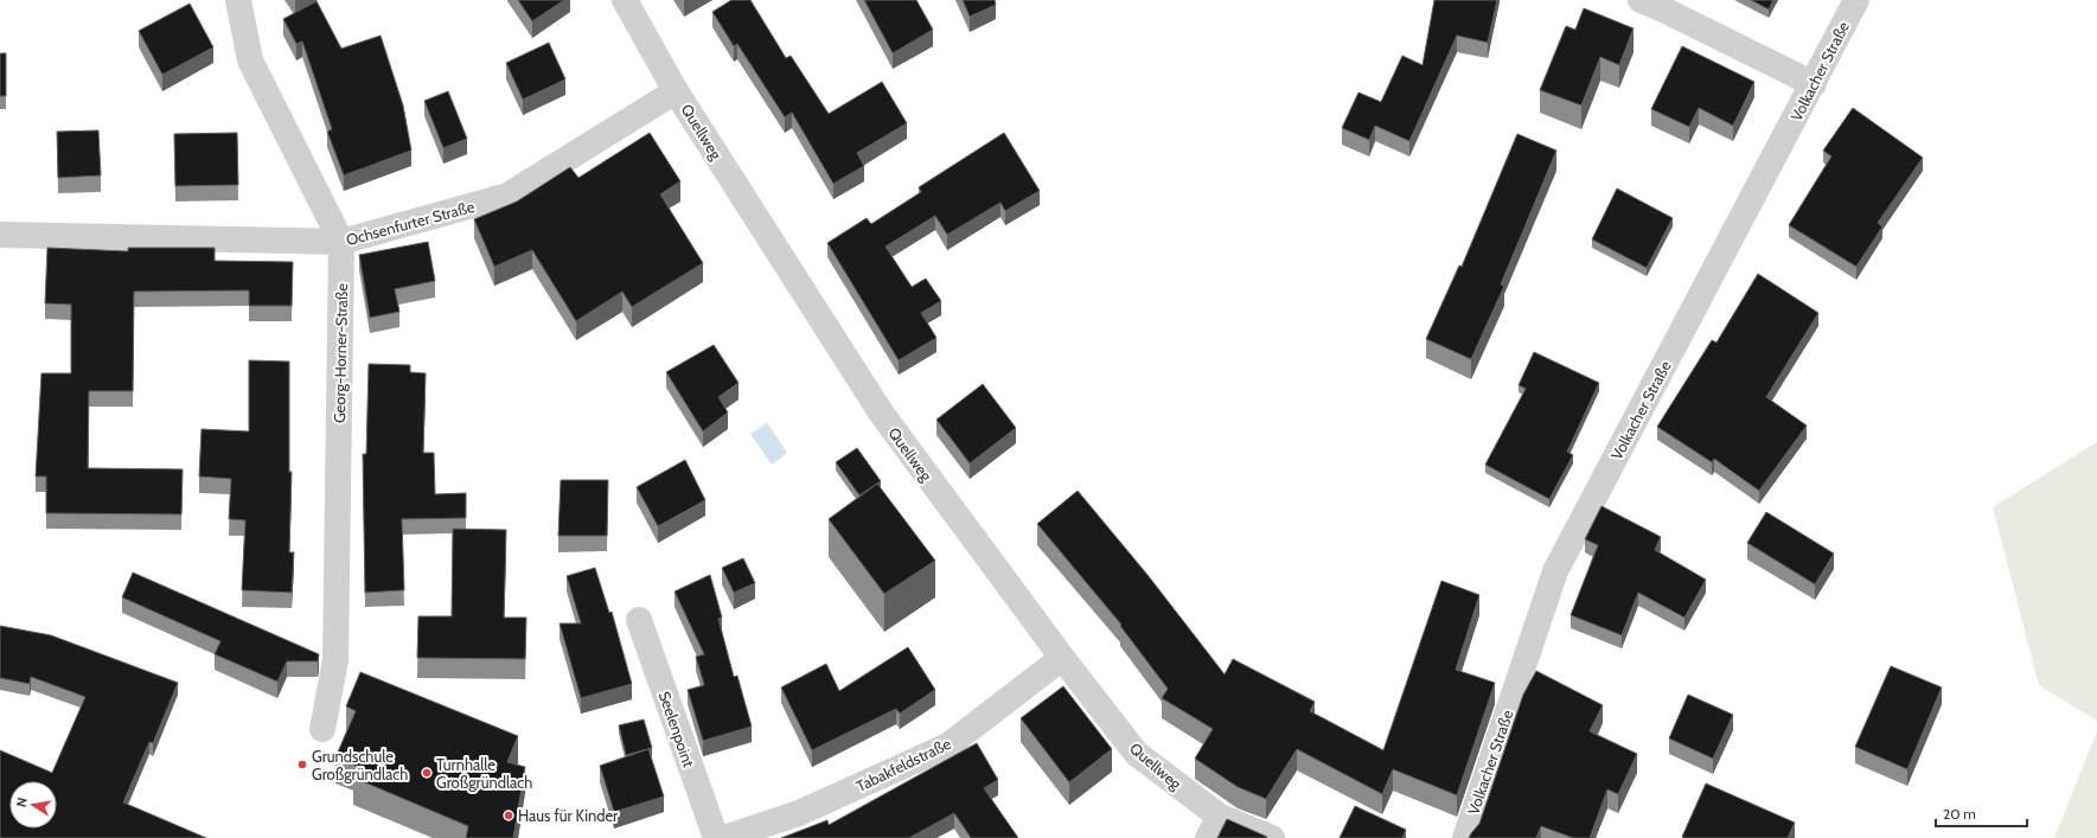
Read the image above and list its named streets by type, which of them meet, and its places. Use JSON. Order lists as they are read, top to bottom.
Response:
{
  "streets": {
    "street": [
      "Volkacher Straße",
      "Quellweg",
      "Ochsenfurter Straße",
      "Georg-Horner-Straße",
      "Seelenpoint",
      "Tabakfeldstraße"
    ]
  },
  "crossings": [
    ["Quellweg", "Ochsenfurter Straße"],
    ["Quellweg", "Tabakfeldstraße"],
    ["Ochsenfurter Straße", "Georg-Horner-Straße"]
  ],
  "places": ["Grundschule Großgründlach", "Turnhalle Großgründlach", "Haus für Kinder"],
  "scale_bar": "20 m",
  "north": "left"
}
